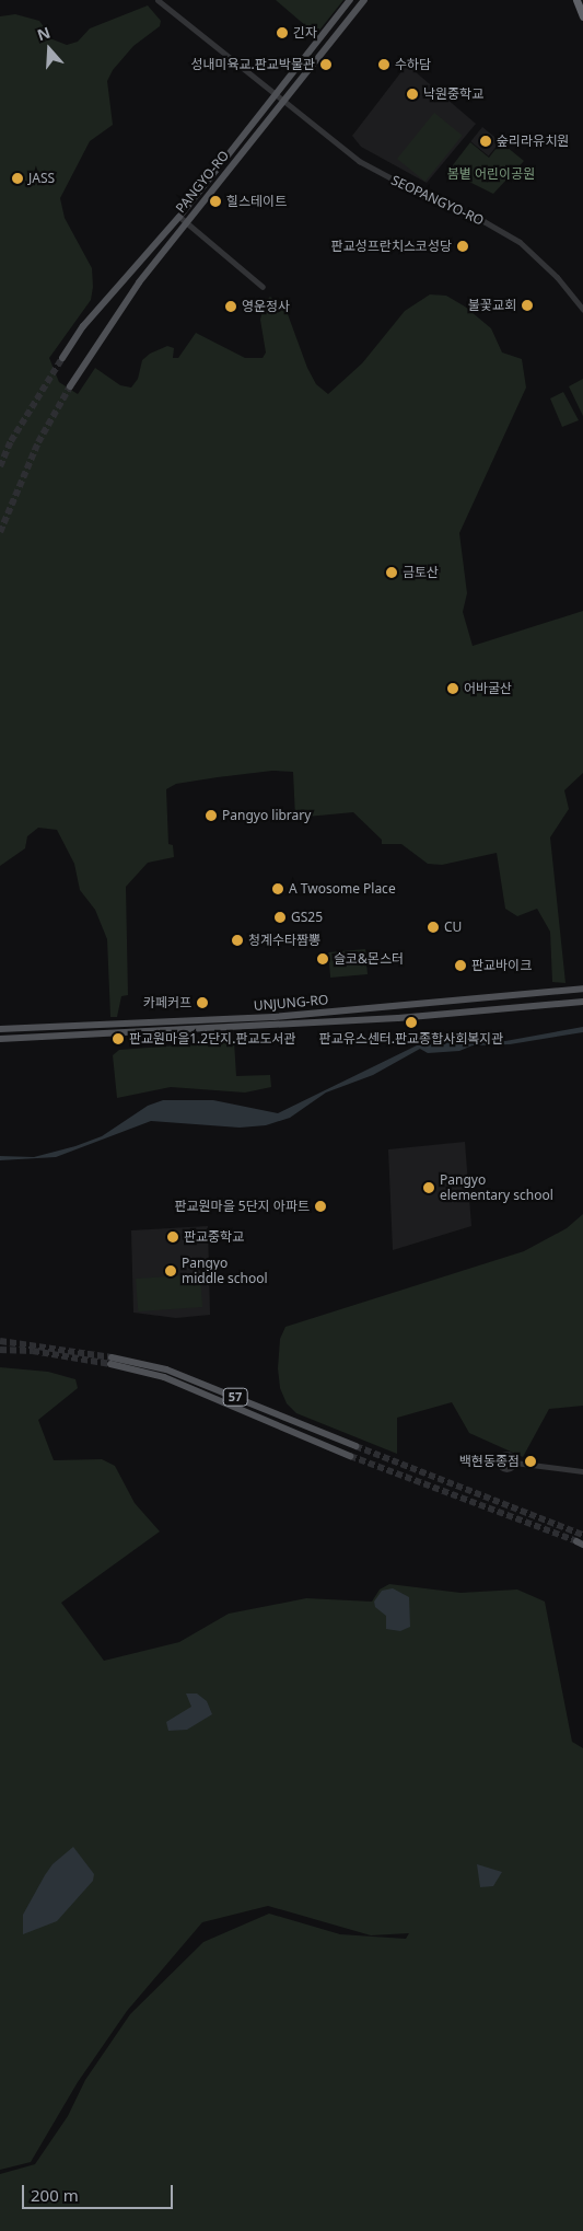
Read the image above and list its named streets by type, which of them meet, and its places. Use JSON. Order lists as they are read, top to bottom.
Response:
{
  "streets": {
    "main road": ["PANGYO-RO", "UNJUNG-RO", "57"],
    "street": ["SEOPANGYO-RO"]
  },
  "crossings": [
    ["PANGYO-RO", "SEOPANGYO-RO"]
  ],
  "parks": ["봄볕 어린이공원"],
  "places": [
    "긴자",
    "성내미육교.판교박물관",
    "수하담",
    "낙원중학교",
    "숲리라유치원",
    "JASS",
    "힐스테이트",
    "판교성프란치스코성당",
    "불꽃교회",
    "영운정사",
    "금토산",
    "어바굴산",
    "Pangyo library",
    "A Twosome Place",
    "GS25",
    "CU",
    "청계수타짬뽕",
    "슬코&몬스터",
    "판교바이크",
    "카페커프",
    "판교유스센터.판교종합사회복지관",
    "판교원마을1.2단지.판교도서관",
    "Pangyo elementary school",
    "판교원마을 5단지 아파트",
    "판교중학교",
    "Pangyo middle school",
    "백현동종점"
  ],
  "scale_bar": "200 m",
  "north": "top"
}
